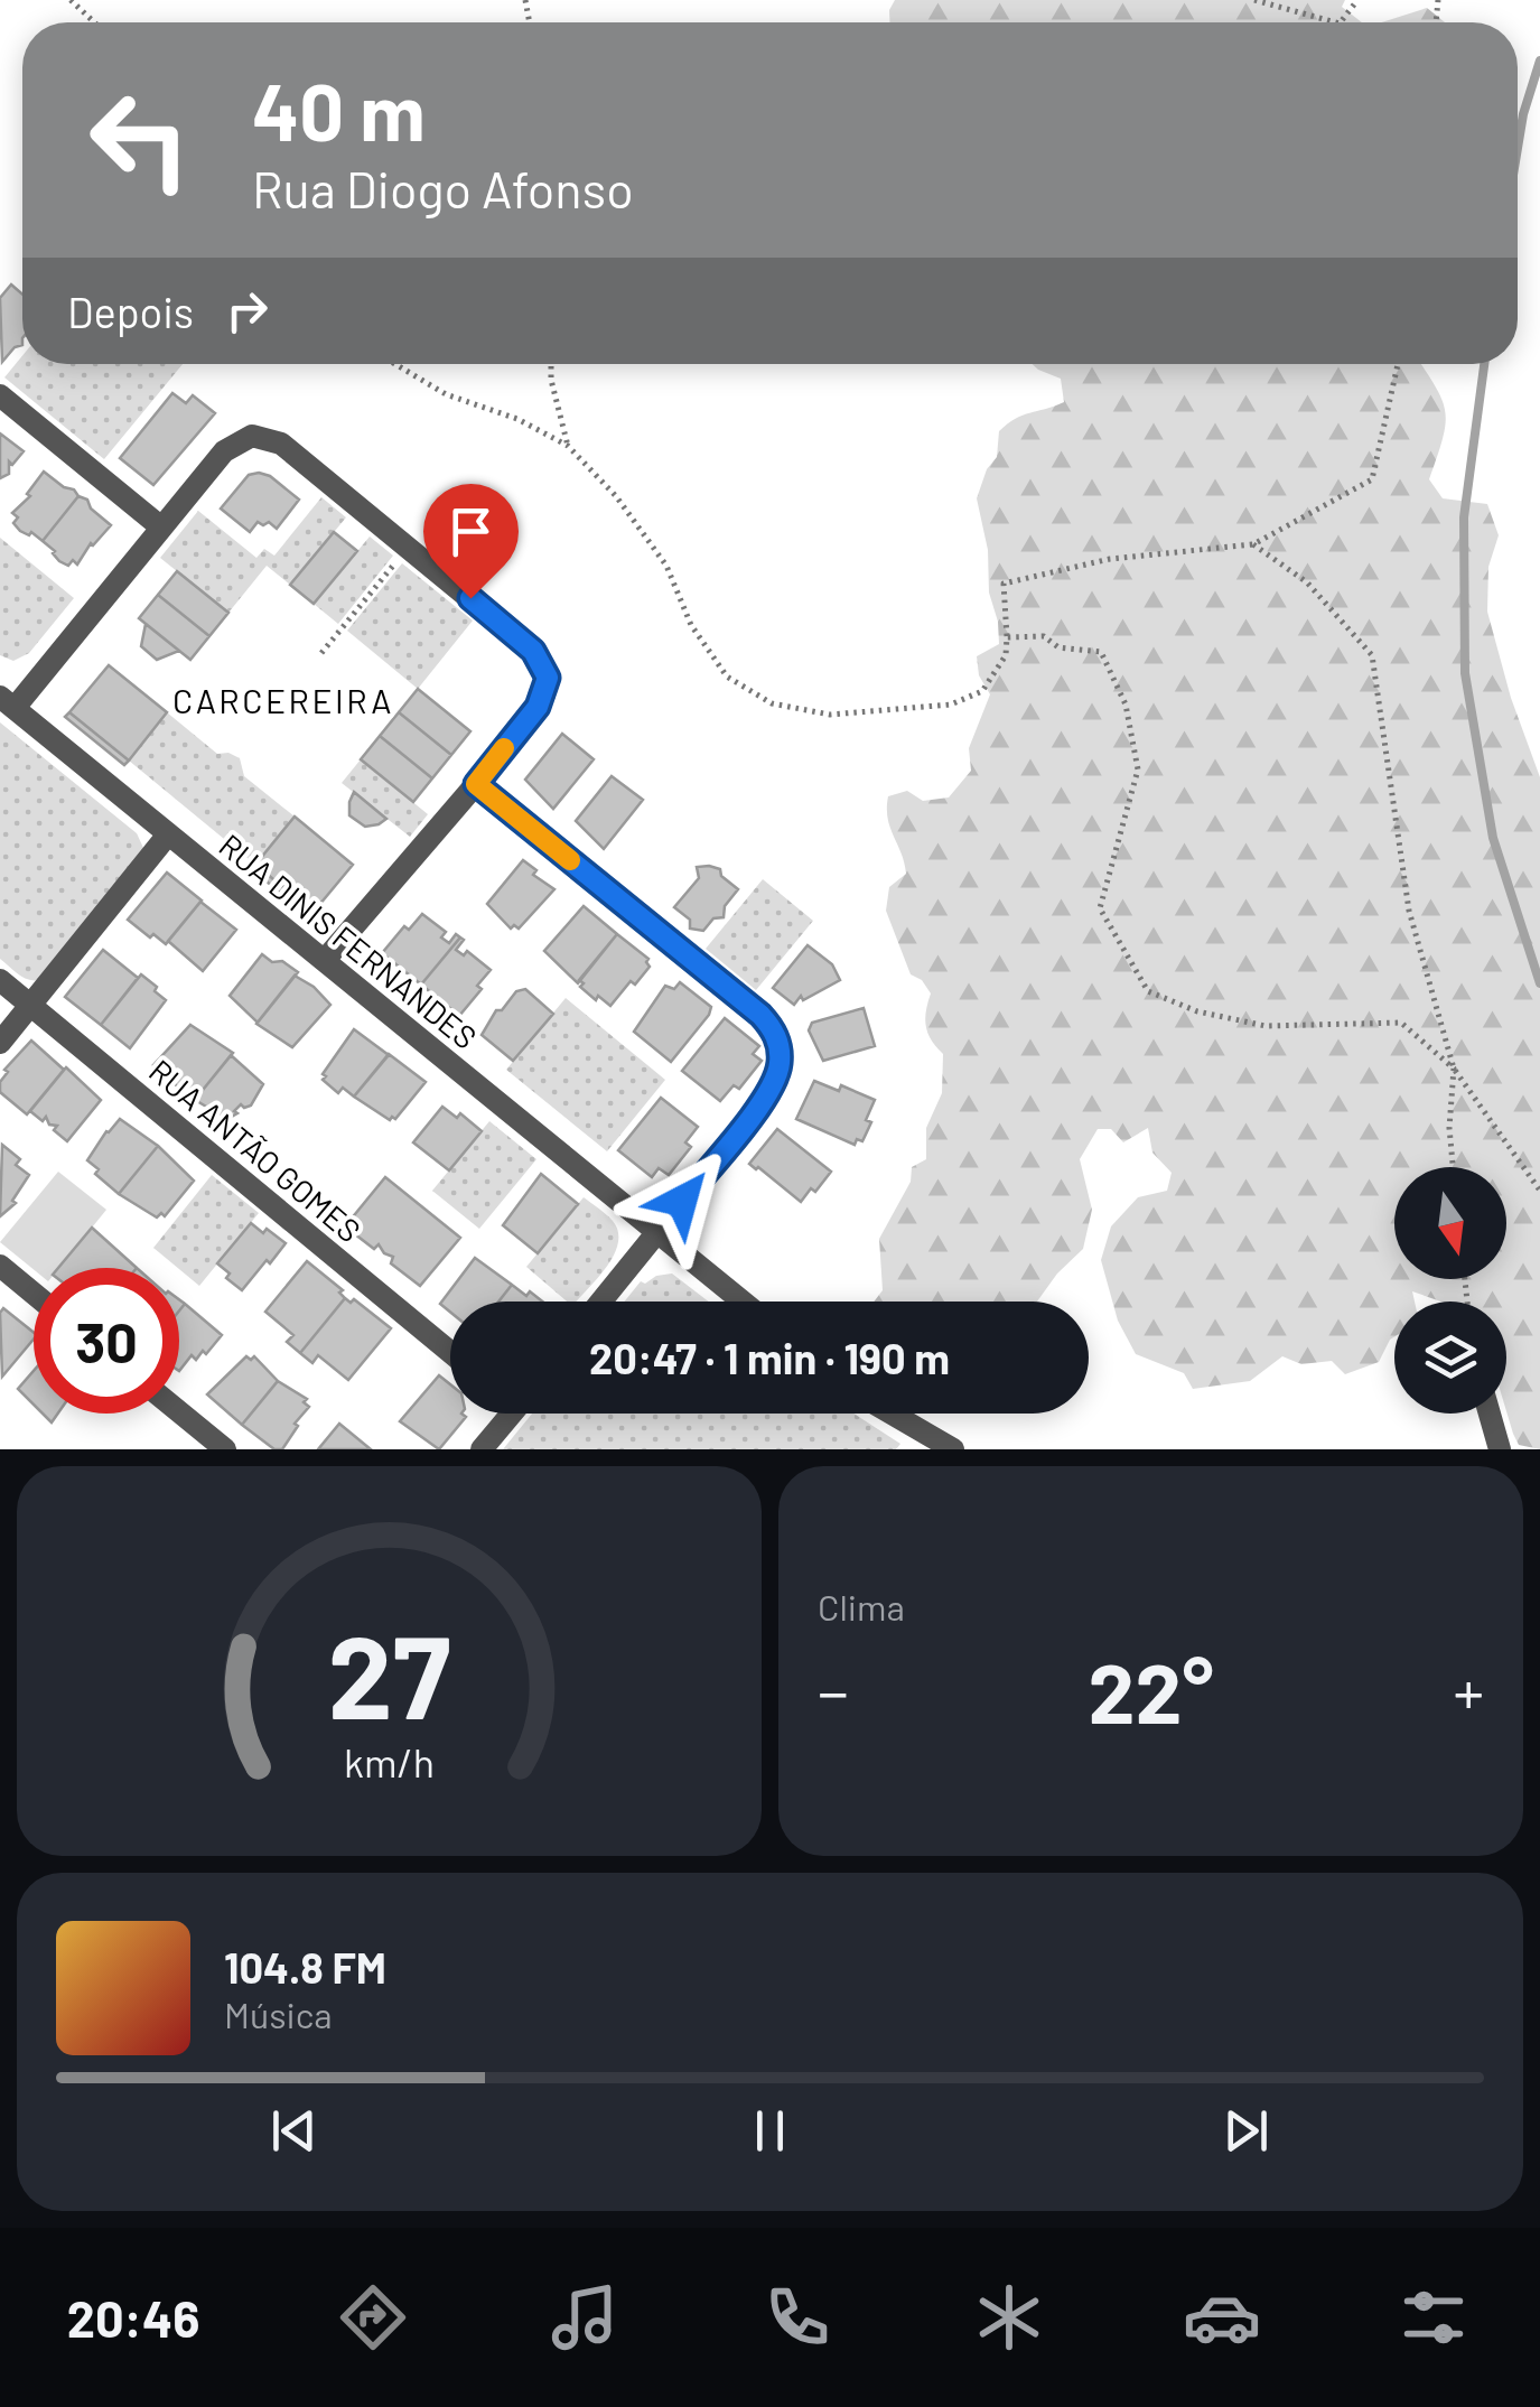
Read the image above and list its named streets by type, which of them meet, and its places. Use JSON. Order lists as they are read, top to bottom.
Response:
{
  "streets": {
    "street": ["RUA DINIS FERNANDES", "RUA ANTÃO GOMES"]
  },
  "districts": ["CARCEREIRA"],
  "north": "bottom",
  "page": {
    "turn": ["40 m", "Rua Diogo Afonso"],
    "then": "Depois",
    "limit": "30",
    "trip": "20:47 · 1 min · 190 m",
    "tile": "Clima",
    "heat": ["−", "22°", "+"],
    "song": ["104.8 FM", "Música"],
    "tabs": "20:46",
    "gauge": ["27", "km/h"]
  }
}
